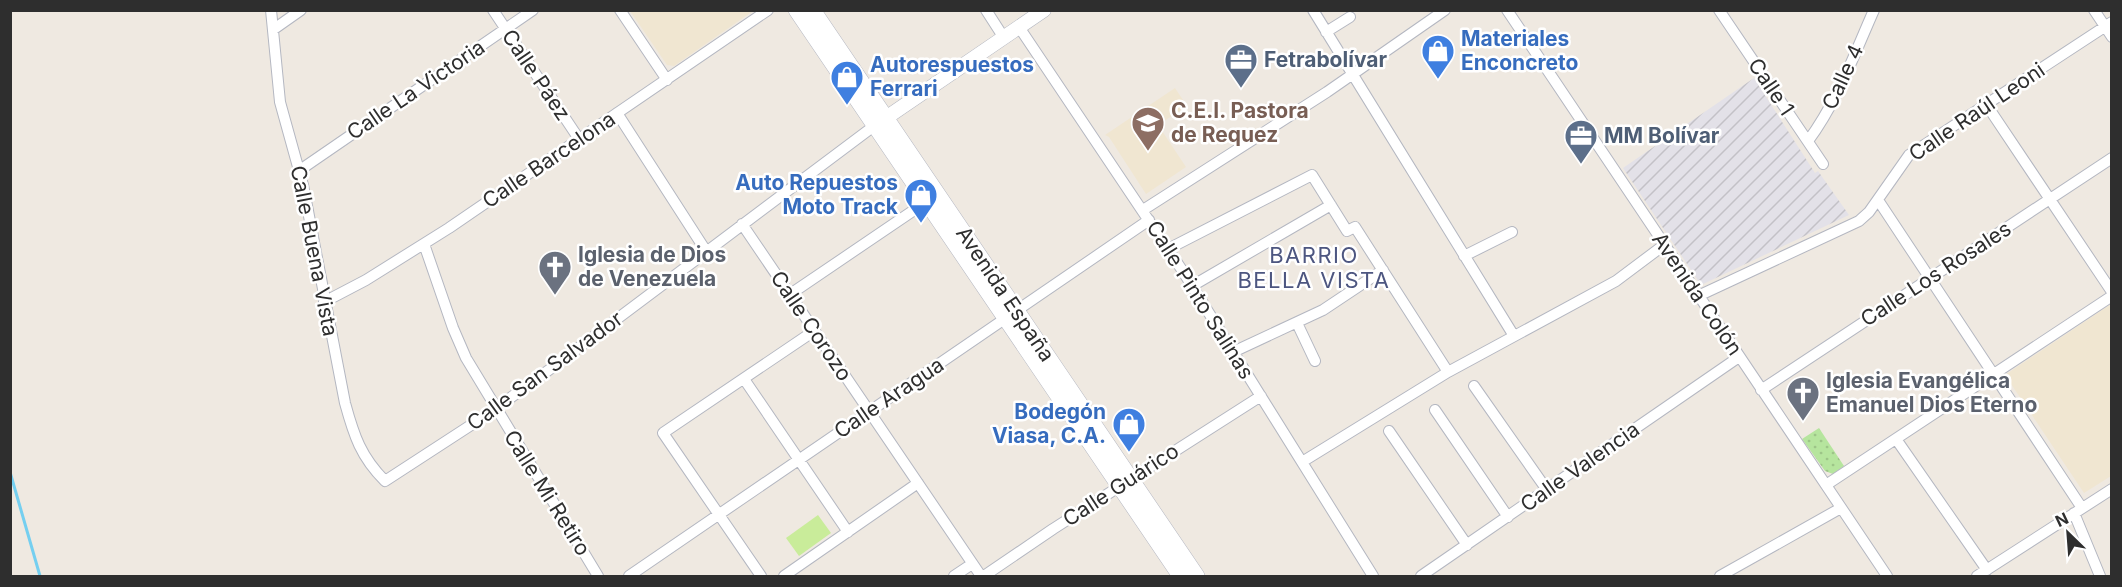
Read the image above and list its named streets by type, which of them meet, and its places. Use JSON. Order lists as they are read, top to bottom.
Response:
{
  "streets": {
    "main road": ["Avenida España"],
    "street": [
      "Calle Páez",
      "Calle 4",
      "Calle 1",
      "Calle La Victoria",
      "Calle Raúl Leoni",
      "Calle Barcelona",
      "Calle Buena Vista",
      "Calle Los Rosales",
      "Avenida Colón",
      "Calle Pinto Salinas",
      "Calle Corozo",
      "Calle San Salvador",
      "Calle Aragua",
      "Calle Valencia",
      "Calle Guárico",
      "Calle Mi Retiro"
    ]
  },
  "crossings": [
    ["Calle Páez", "Calle La Victoria"],
    ["Calle Páez", "Calle Barcelona"],
    ["Calle 4", "Calle 1"],
    ["Calle La Victoria", "Calle Buena Vista"],
    ["Calle Raúl Leoni", "Avenida Colón"],
    ["Calle Barcelona", "Calle Buena Vista"],
    ["Calle Barcelona", "Calle Mi Retiro"],
    ["Calle Buena Vista", "Calle San Salvador"],
    ["Calle Los Rosales", "Avenida Colón"],
    ["Avenida España", "Calle San Salvador"],
    ["Avenida España", "Calle Aragua"],
    ["Avenida España", "Calle Guárico"],
    ["Avenida Colón", "Calle Valencia"],
    ["Calle Pinto Salinas", "Calle Aragua"],
    ["Calle Pinto Salinas", "Calle Guárico"],
    ["Calle Corozo", "Calle San Salvador"],
    ["Calle Corozo", "Calle Aragua"],
    ["Calle Corozo", "Calle Guárico"],
    ["Calle San Salvador", "Calle Mi Retiro"]
  ],
  "districts": ["BARRIO BELLA VISTA"],
  "places": {
    "shop": [
      "Materiales Enconcreto",
      "Autorespuestos Ferrari",
      "Auto Repuestos Moto Track",
      "Bodegón Viasa, C.A."
    ],
    "office": ["Fetrabolívar", "MM Bolívar"],
    "school or university": ["C.E.I. Pastora de Requez"],
    "church": ["Iglesia de Dios de Venezuela", "Iglesia Evangélica Emanuel Dios Eterno"]
  },
  "north": "top left"
}
